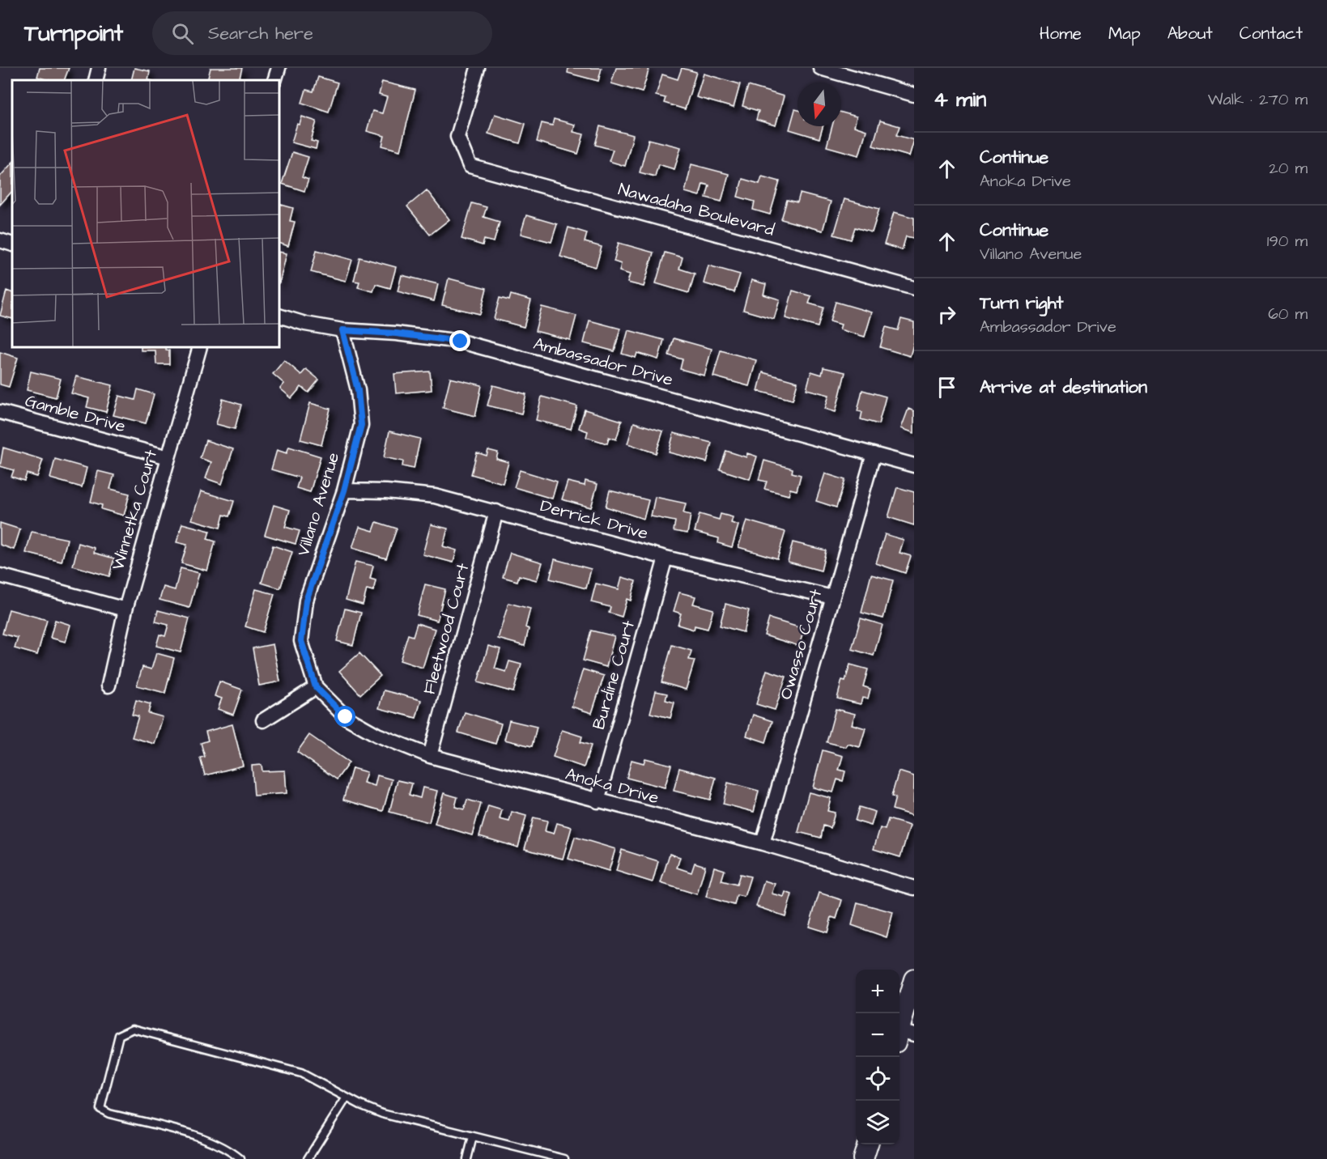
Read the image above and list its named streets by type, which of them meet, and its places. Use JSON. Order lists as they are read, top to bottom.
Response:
{
  "streets": {
    "street": [
      "Nawadaha Boulevard",
      "Ambassador Drive",
      "Gamble Drive",
      "Villano Avenue",
      "Winnetka Court",
      "Derrick Drive",
      "Fleetwood Court",
      "Owasso Court",
      "Burdine Court",
      "Anoka Drive"
    ]
  },
  "crossings": [
    ["Ambassador Drive", "Villano Avenue"],
    ["Ambassador Drive", "Owasso Court"],
    ["Gamble Drive", "Winnetka Court"],
    ["Villano Avenue", "Derrick Drive"],
    ["Villano Avenue", "Anoka Drive"],
    ["Derrick Drive", "Fleetwood Court"],
    ["Derrick Drive", "Owasso Court"],
    ["Derrick Drive", "Burdine Court"],
    ["Fleetwood Court", "Anoka Drive"],
    ["Owasso Court", "Anoka Drive"],
    ["Burdine Court", "Anoka Drive"]
  ],
  "north": "bottom",
  "page": {
    "header": "Turnpoint",
    "search": "Search here",
    "nav": [
      "Home",
      "Map",
      "About",
      "Contact"
    ],
    "heading": ["4 min", "Walk · 270 m"],
    "list": [
      ["Continue", "Anoka Drive", "20 m"],
      ["Continue", "Villano Avenue", "190 m"],
      ["Turn right", "Ambassador Drive", "60 m"],
      "Arrive at destination"
    ],
    "map_buttons": ["+", "−"]
  }
}
